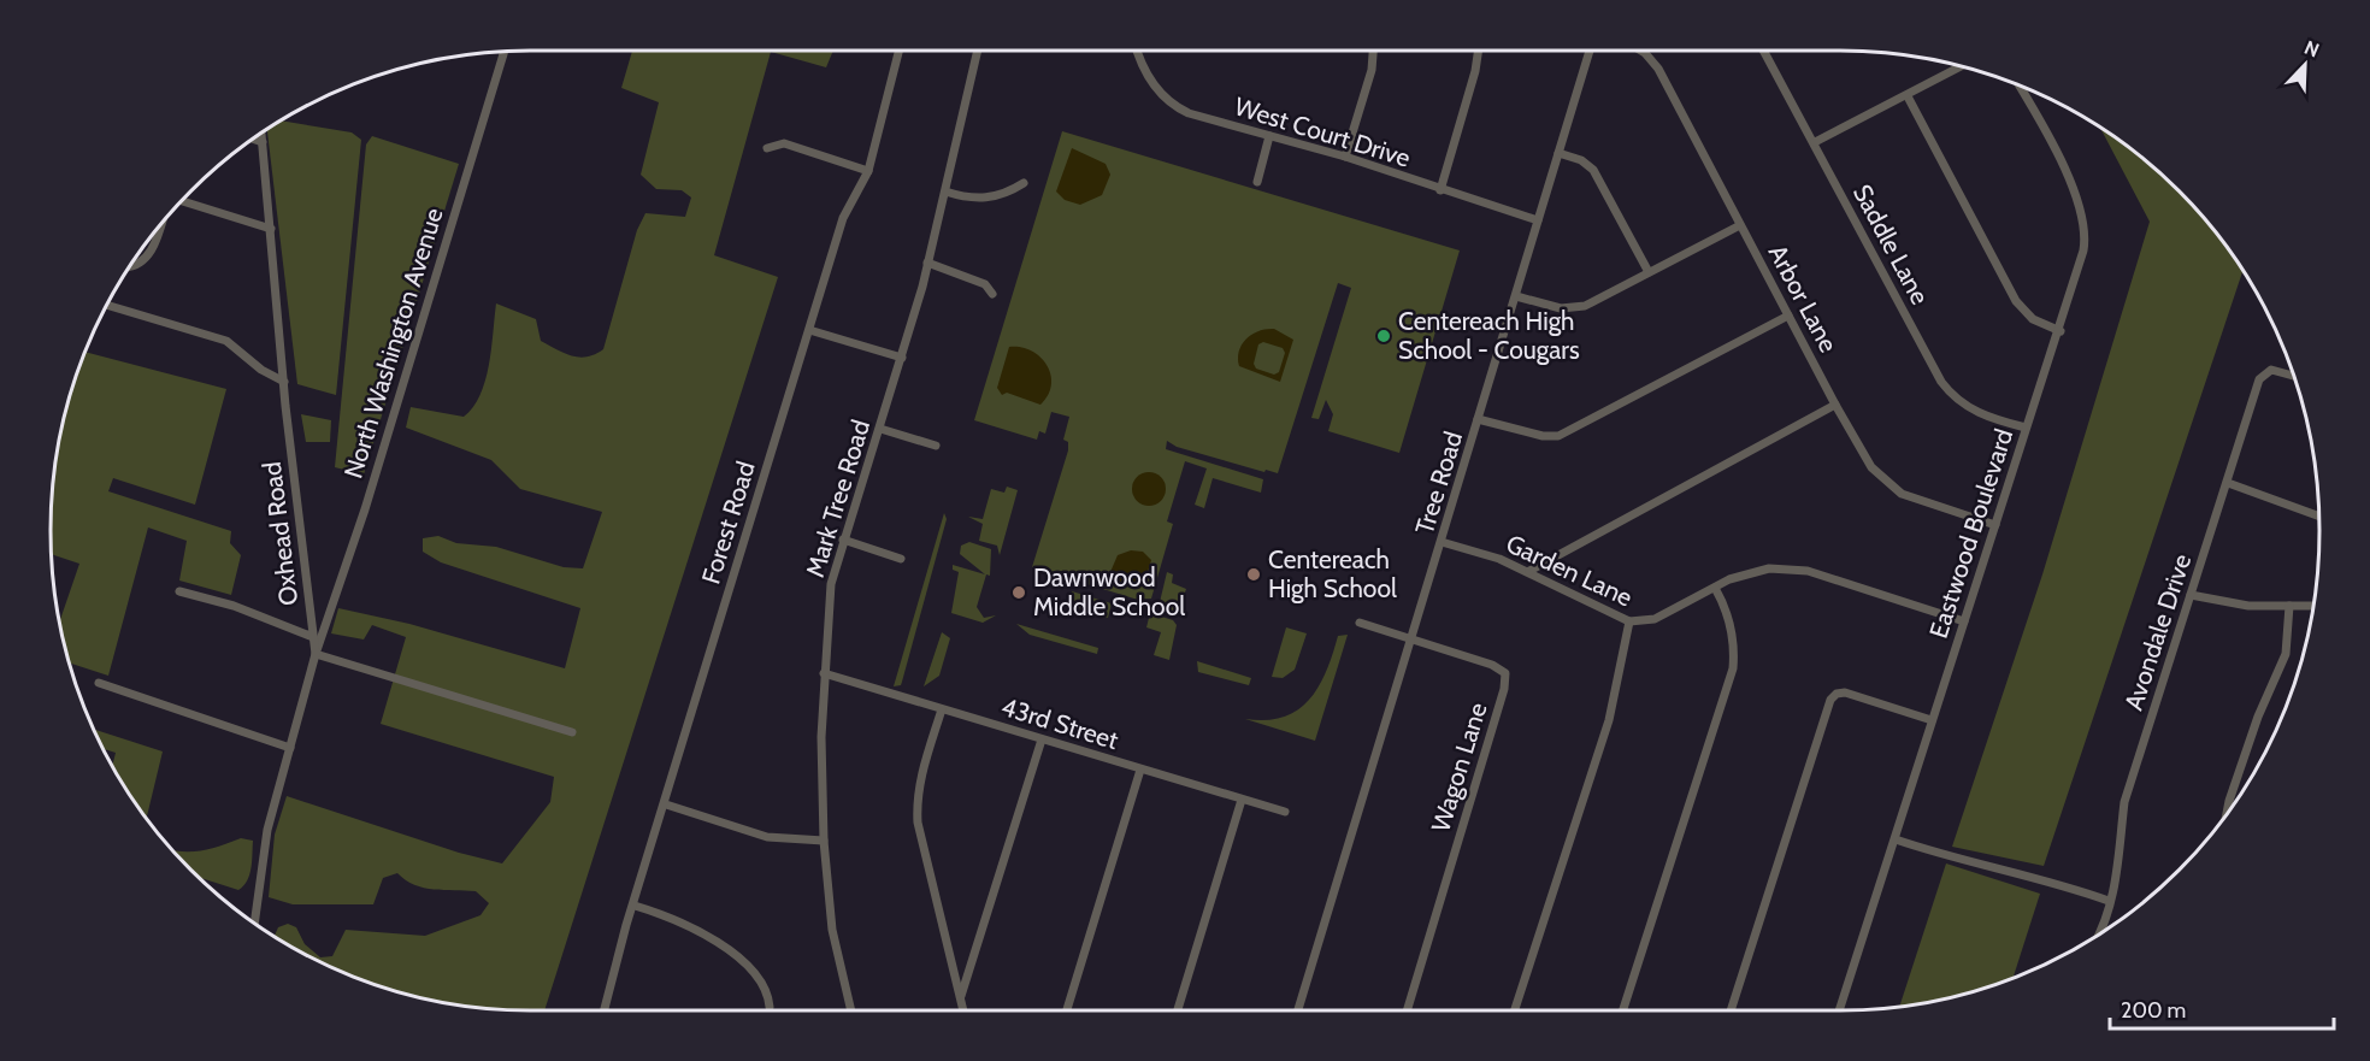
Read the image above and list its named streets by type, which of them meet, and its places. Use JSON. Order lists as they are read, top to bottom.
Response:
{
  "streets": {
    "street": [
      "West Court Drive",
      "Saddle Lane",
      "Arbor Lane",
      "North Washington Avenue",
      "Tree Road",
      "Mark Tree Road",
      "Forest Road",
      "Oxhead Road",
      "Eastwood Boulevard",
      "Garden Lane",
      "Avondale Drive",
      "43rd Street",
      "Wagon Lane"
    ]
  },
  "crossings": [
    ["West Court Drive", "Tree Road"],
    ["Saddle Lane", "Eastwood Boulevard"],
    ["Arbor Lane", "Eastwood Boulevard"],
    ["North Washington Avenue", "Oxhead Road"],
    ["Tree Road", "Garden Lane"],
    ["Tree Road", "Wagon Lane"],
    ["Mark Tree Road", "43rd Street"],
    ["Eastwood Boulevard", "Garden Lane"]
  ],
  "places": ["Centereach High School - Cougars", "Centereach High School", "Dawnwood Middle School"],
  "scale_bar": "200 m",
  "north": "top right"
}
